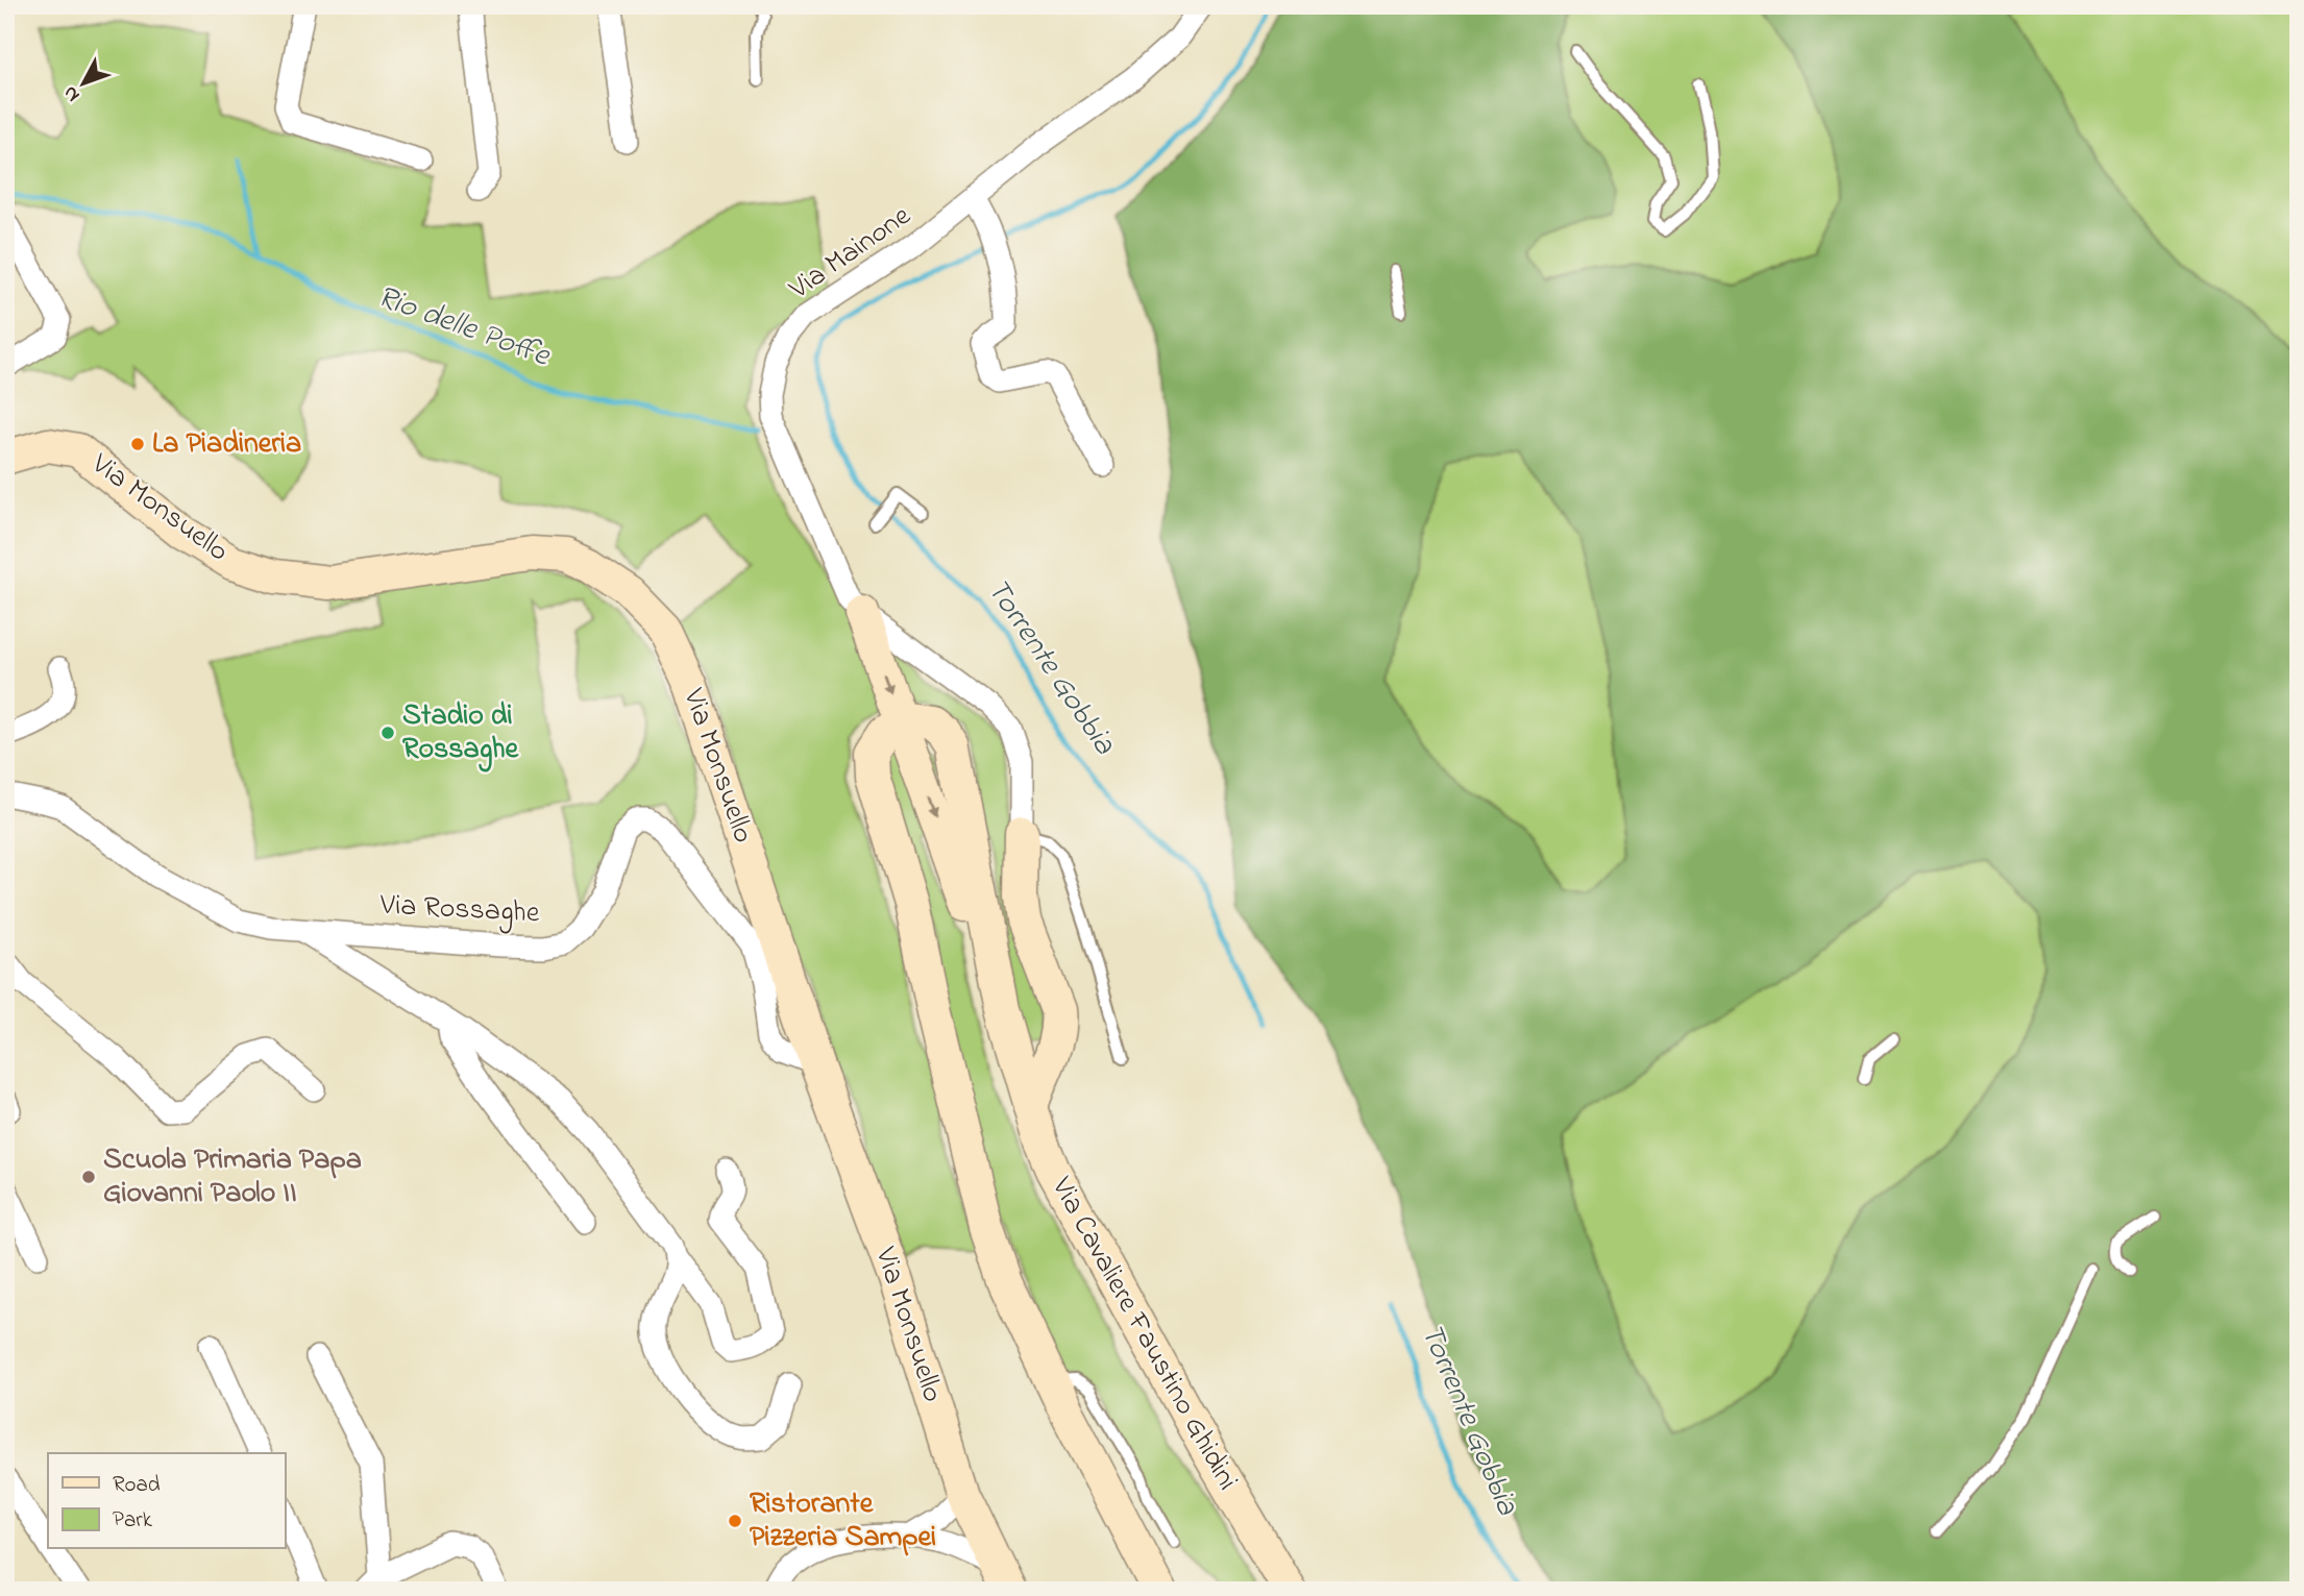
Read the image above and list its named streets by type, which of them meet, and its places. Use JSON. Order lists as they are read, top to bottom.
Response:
{
  "streets": {
    "main road": ["Via Monsuello", "Via Cavaliere Faustino Ghidini"],
    "street": ["Via Mainone", "Via Rossaghe"]
  },
  "crossings": [
    ["Via Monsuello", "Via Rossaghe"]
  ],
  "water": ["Rio delle Poffe", "Torrente Gobbia"],
  "places": [
    "La Piadineria",
    "Stadio di Rossaghe",
    "Scuola Primaria Papa Giovanni Paolo II",
    "Ristorante Pizzeria Sampei"
  ],
  "legend": ["Road", "Park"],
  "north": "bottom left"
}
